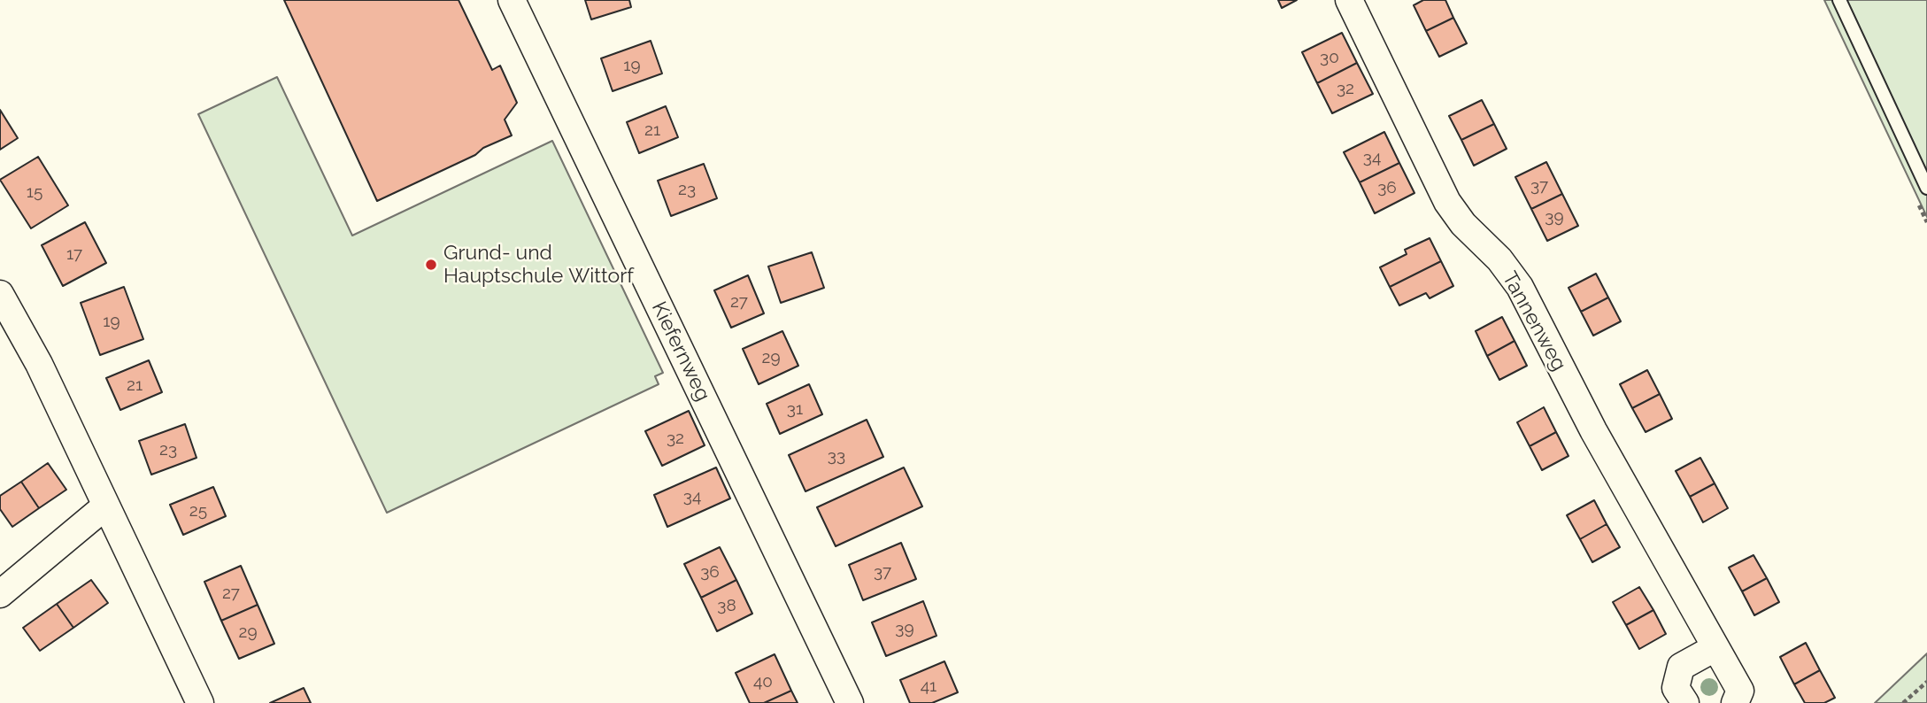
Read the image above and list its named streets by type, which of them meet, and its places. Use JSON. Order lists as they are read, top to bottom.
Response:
{
  "streets": {
    "street": ["Tannenweg", "Kiefernweg"]
  },
  "places": ["Grund- und Hauptschule Wittorf"],
  "house_numbers": [
    "30",
    "19",
    "32",
    "21",
    "34",
    "37",
    "36",
    "23",
    "15",
    "39",
    "17",
    "27",
    "19",
    "29",
    "21",
    "31",
    "32",
    "23",
    "33",
    "34",
    "25",
    "36",
    "37",
    "27",
    "38",
    "39",
    "29",
    "40",
    "41"
  ]
}
